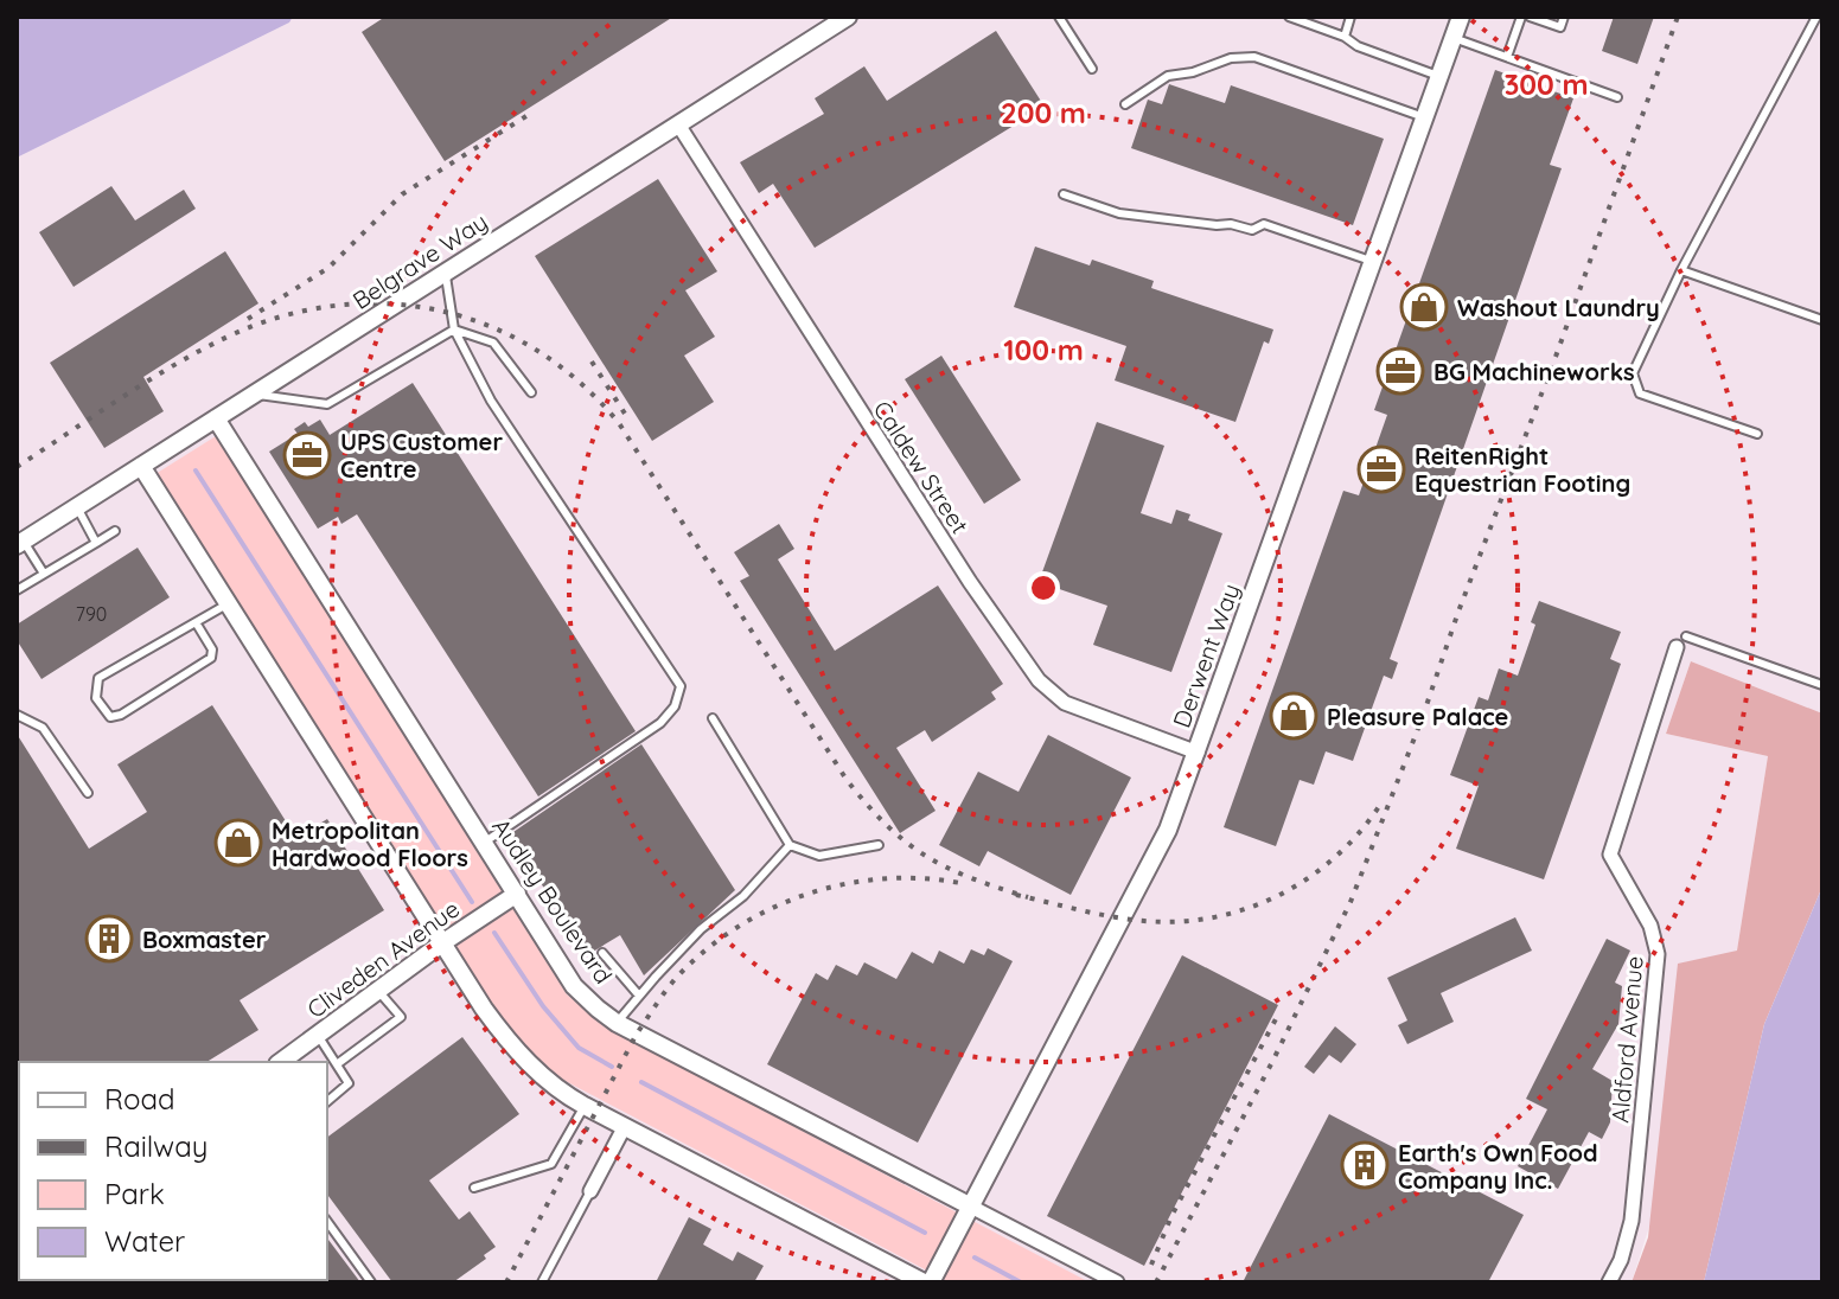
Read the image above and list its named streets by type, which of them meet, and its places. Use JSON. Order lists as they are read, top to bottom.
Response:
{
  "streets": {
    "street": [
      "Belgrave Way",
      "Caldew Street",
      "Derwent Way",
      "Audley Boulevard",
      "Cliveden Avenue",
      "Aldford Avenue"
    ]
  },
  "crossings": [
    ["Belgrave Way", "Caldew Street"],
    ["Belgrave Way", "Audley Boulevard"],
    ["Caldew Street", "Derwent Way"],
    ["Derwent Way", "Audley Boulevard"],
    ["Audley Boulevard", "Cliveden Avenue"]
  ],
  "places": {
    "shop": ["Washout Laundry", "Pleasure Palace", "Metropolitan Hardwood Floors"],
    "office": ["BG Machineworks", "UPS Customer Centre", "ReitenRight Equestrian Footing"],
    "building": ["Boxmaster", "Earth's Own Food Company Inc."]
  },
  "house_numbers": ["790"],
  "legend": [
    "Road",
    "Railway",
    "Park",
    "Water"
  ],
  "rings": ["300 m", "200 m", "100 m"]
}
